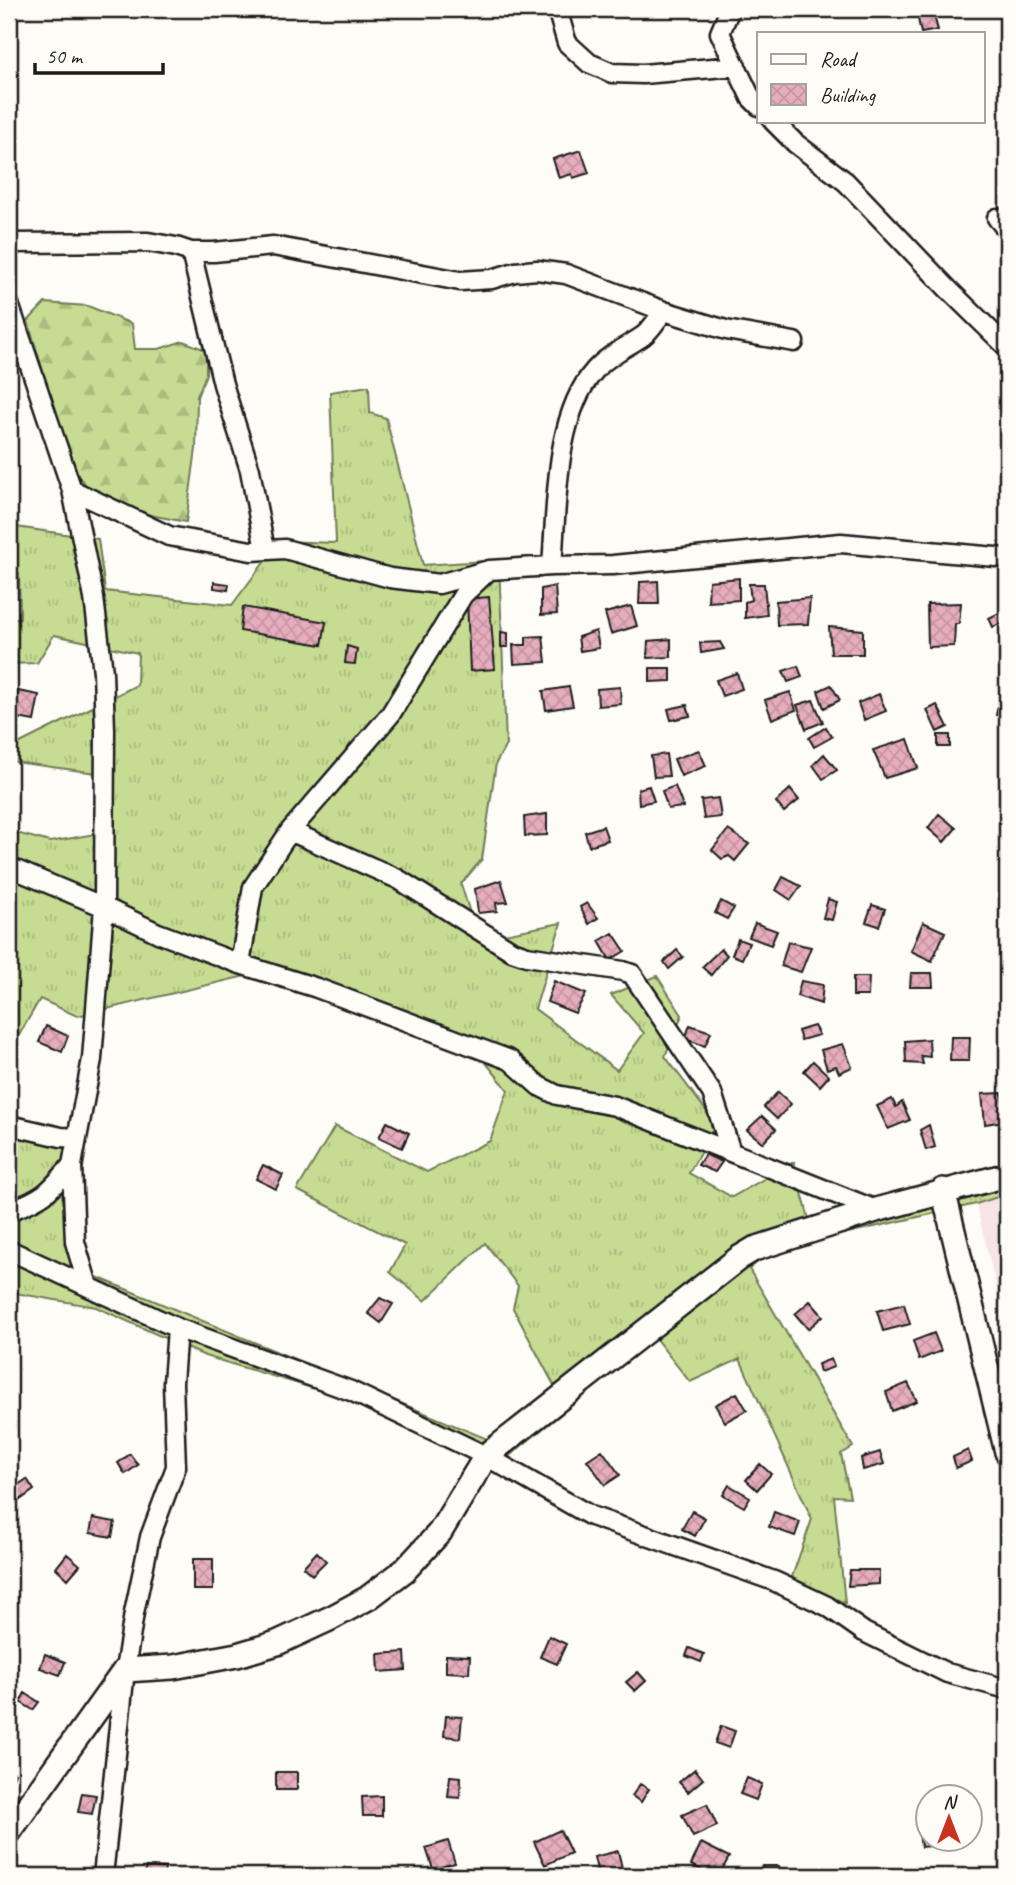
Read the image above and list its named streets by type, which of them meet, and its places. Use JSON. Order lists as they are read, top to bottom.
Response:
{
  "legend": ["Road", "Building"],
  "scale_bar": "50 m",
  "north": "top"
}
